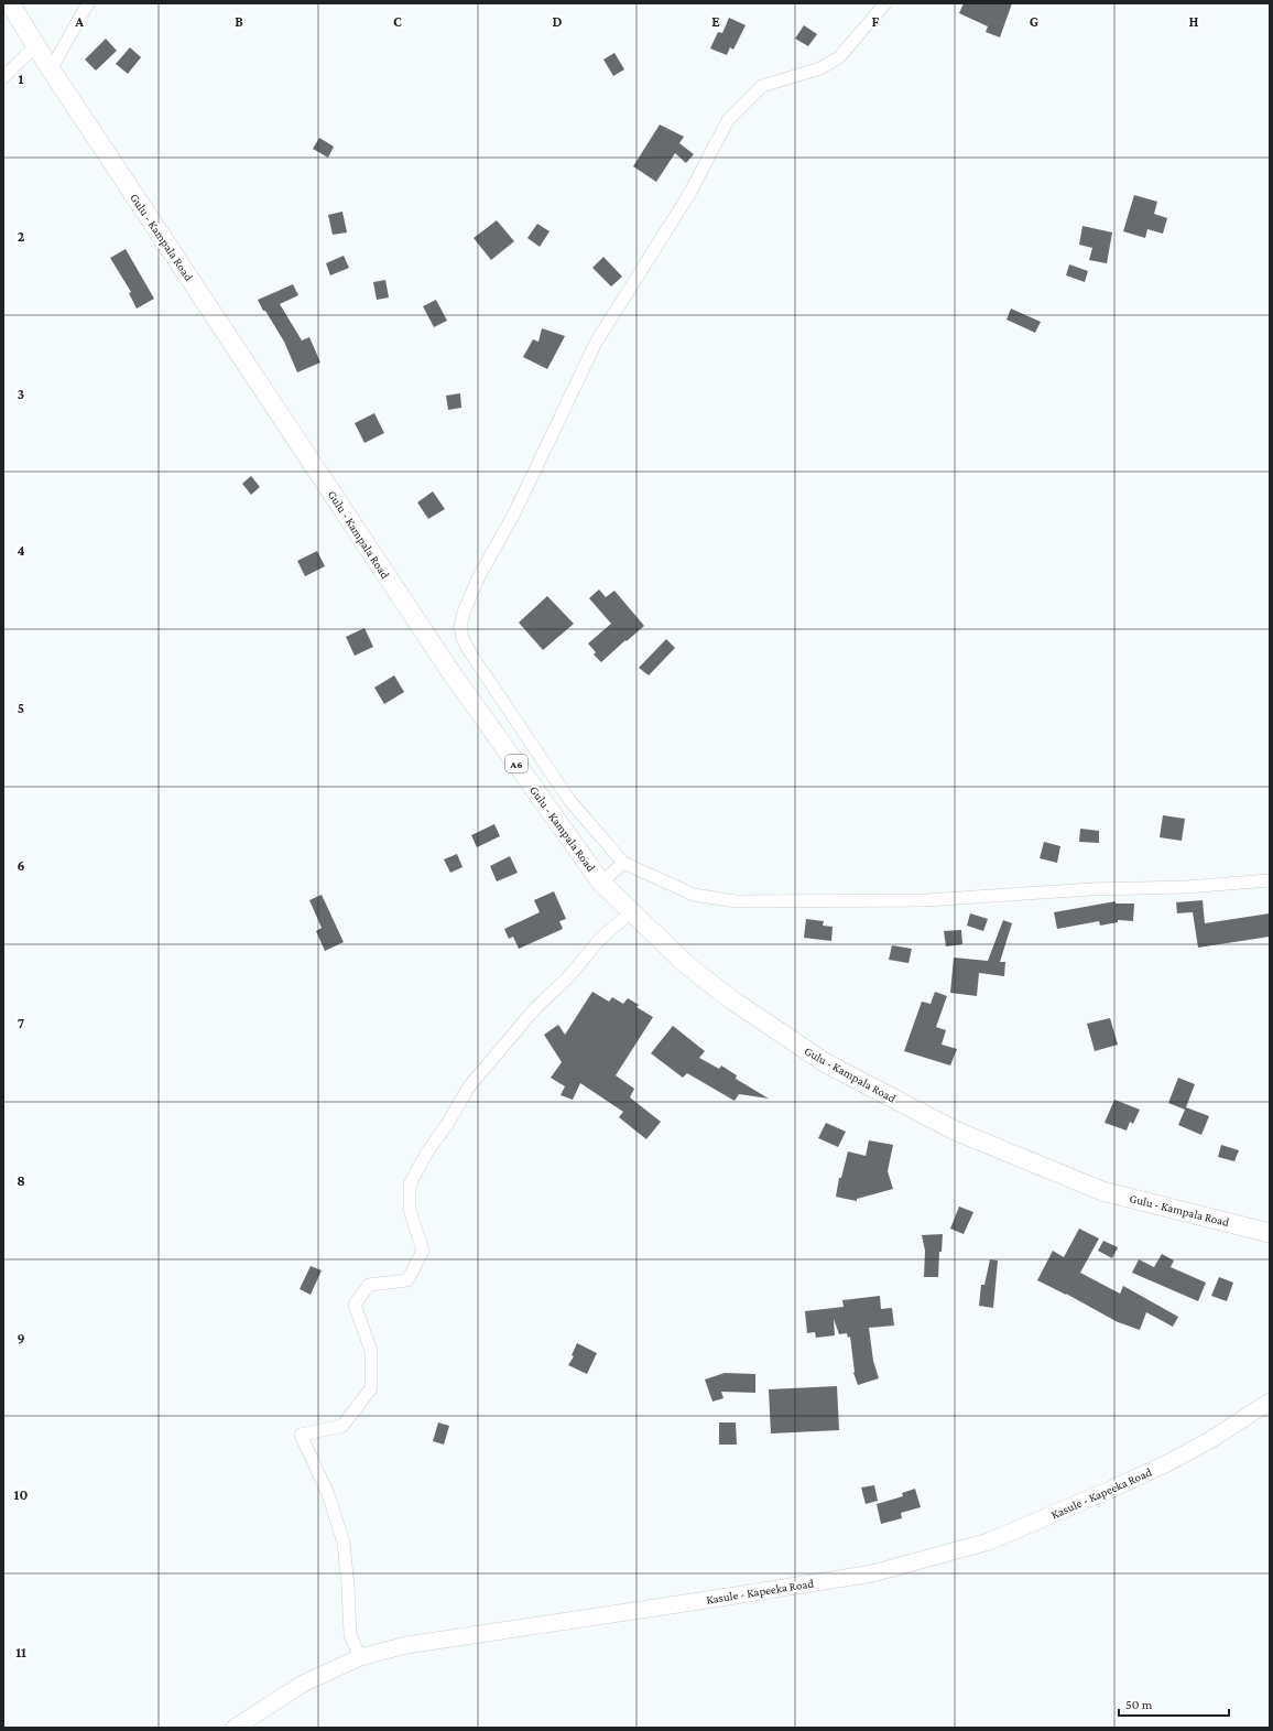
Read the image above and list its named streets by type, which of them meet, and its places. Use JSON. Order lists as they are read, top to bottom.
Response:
{
  "streets": {
    "main road": ["Gulu - Kampala Road", "A6"],
    "street": ["Kasule - Kapeeka Road"]
  },
  "scale_bar": "50 m",
  "grid": {
    "columns": [
      "A",
      "B",
      "C",
      "D",
      "E",
      "F",
      "G",
      "H"
    ],
    "rows": [
      "1",
      "2",
      "3",
      "4",
      "5",
      "6",
      "7",
      "8",
      "9",
      "10",
      "11"
    ]
  }
}
